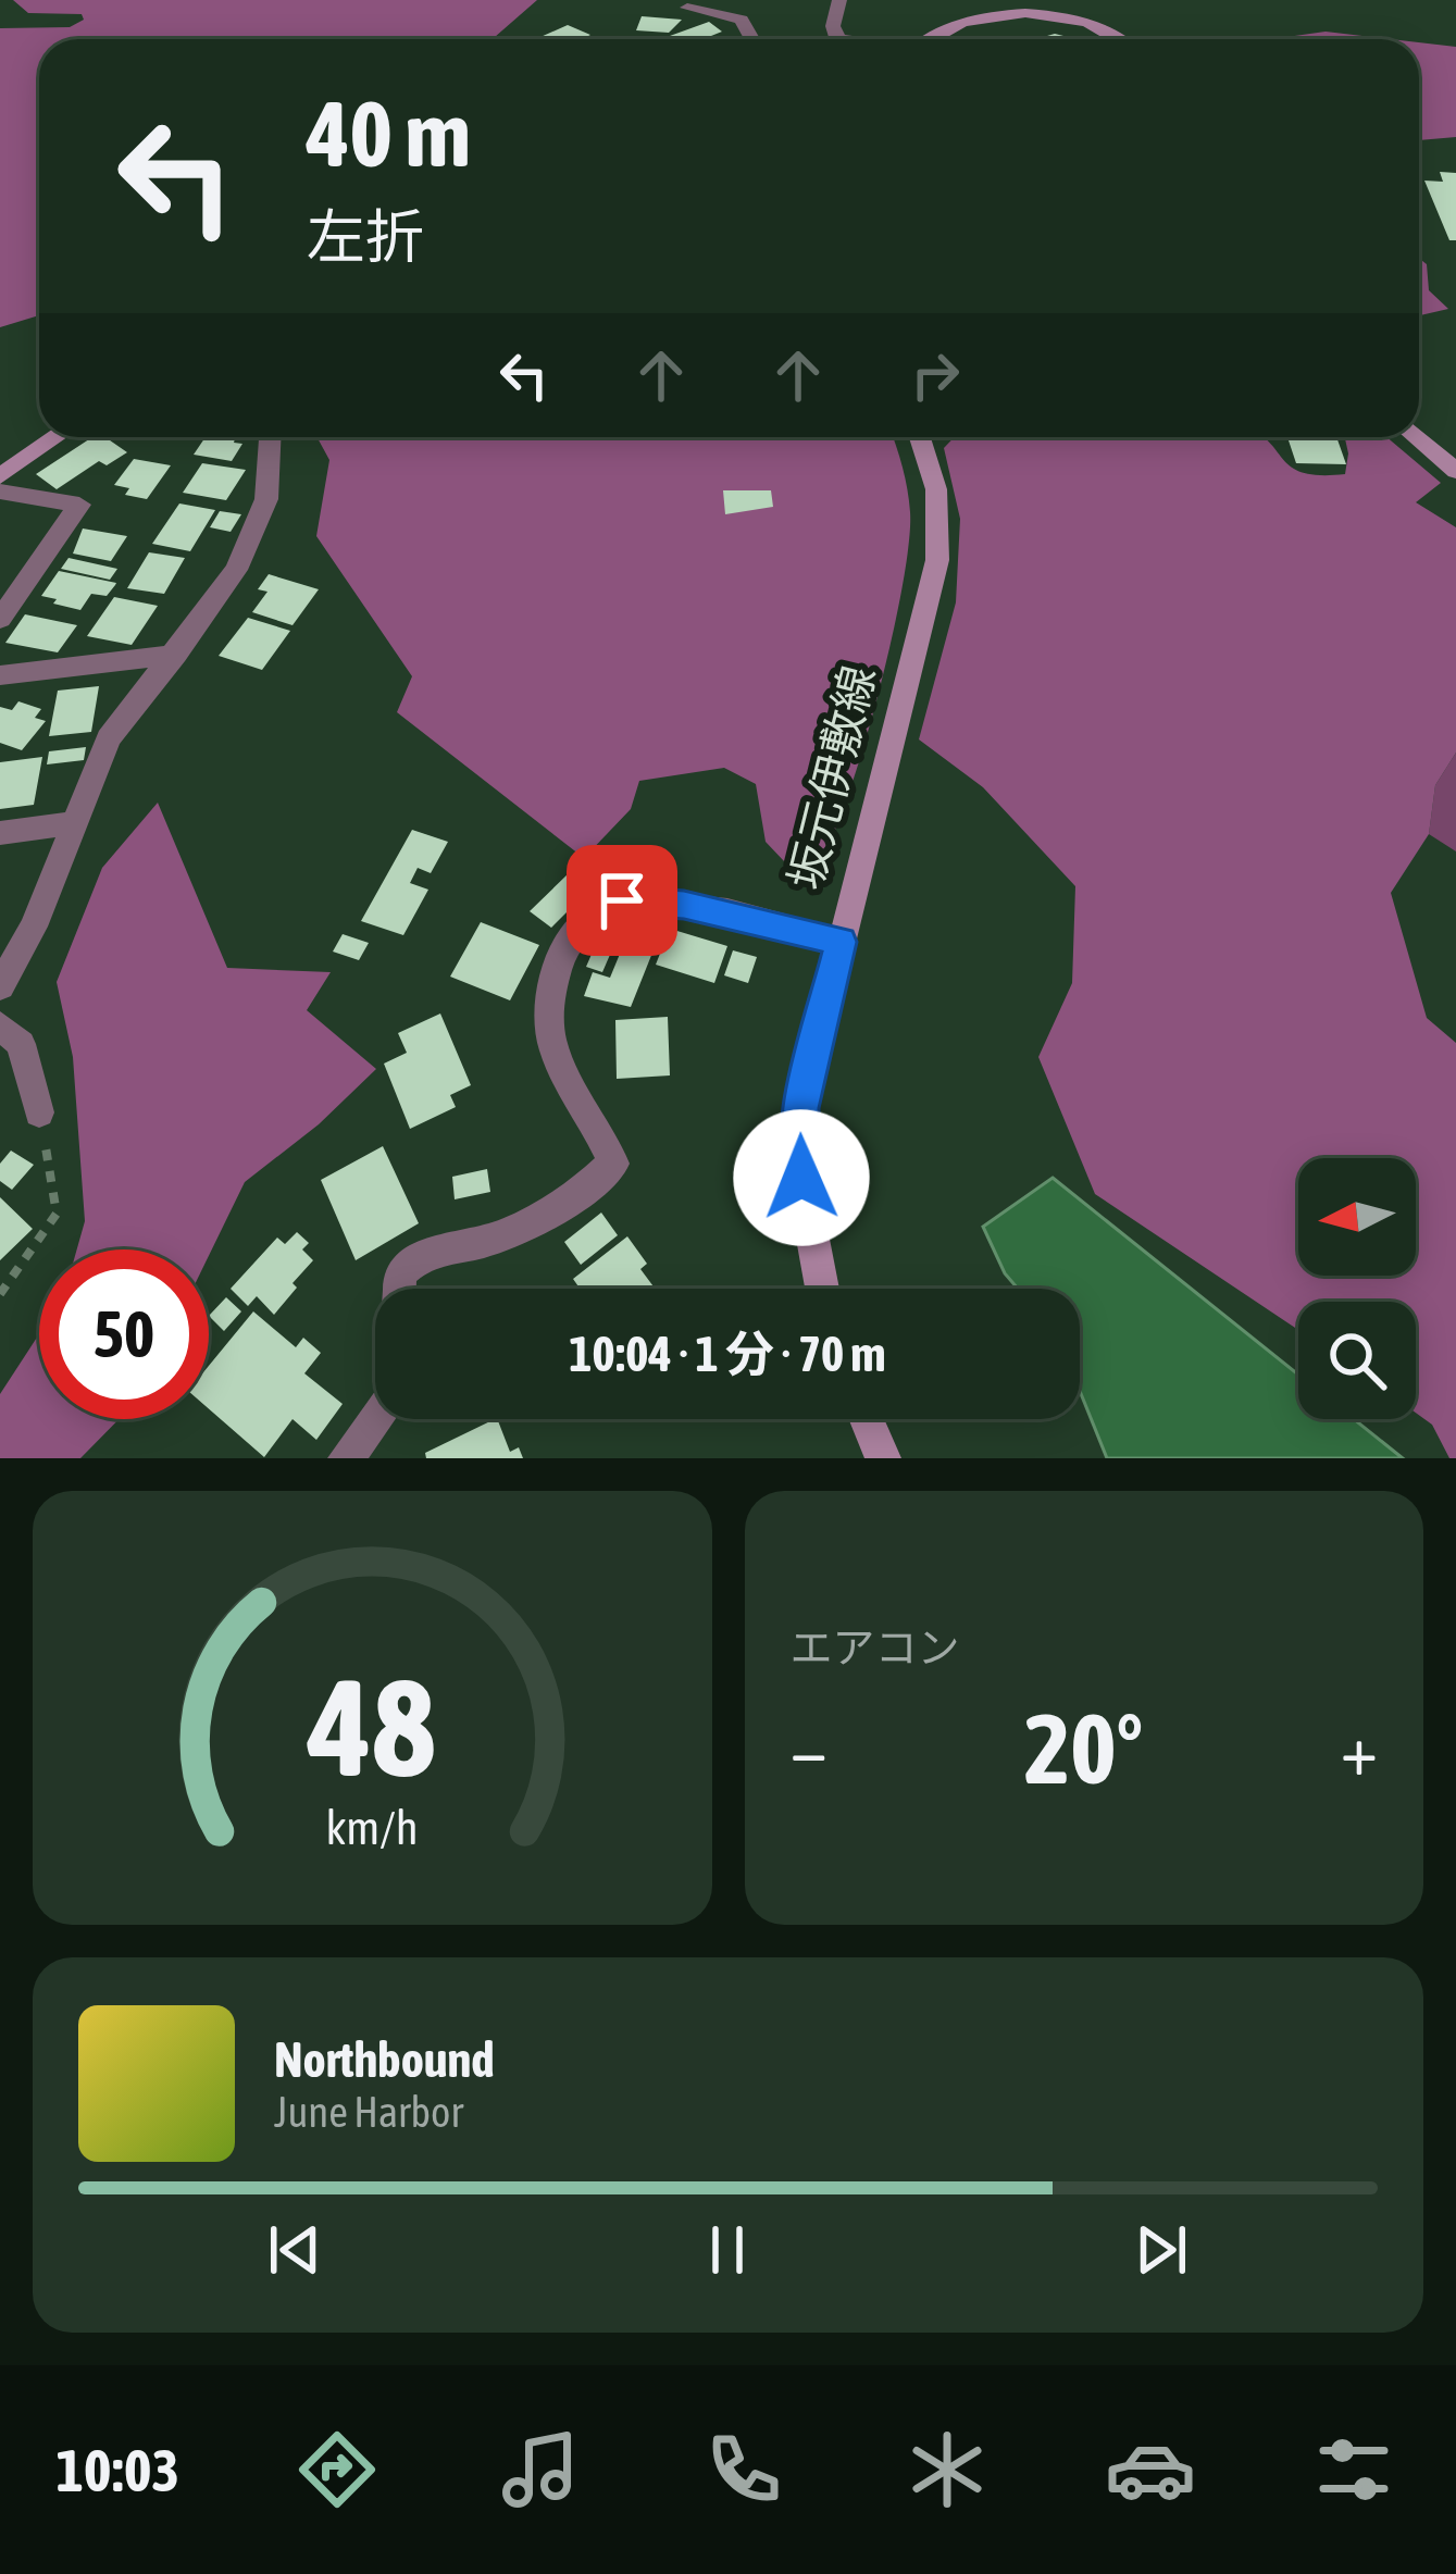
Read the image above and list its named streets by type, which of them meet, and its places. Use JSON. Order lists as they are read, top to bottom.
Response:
{
  "streets": {
    "main road": ["坂元伊敷線"]
  },
  "north": "left",
  "page": {
    "turn": ["40 m", "左折"],
    "limit": "50",
    "trip": "10:04 · 1 分 · 70 m",
    "tile": "エアコン",
    "heat": ["−", "20°", "+"],
    "song": ["Northbound", "June Harbor"],
    "tabs": "10:03",
    "gauge": ["48", "km/h"]
  }
}
